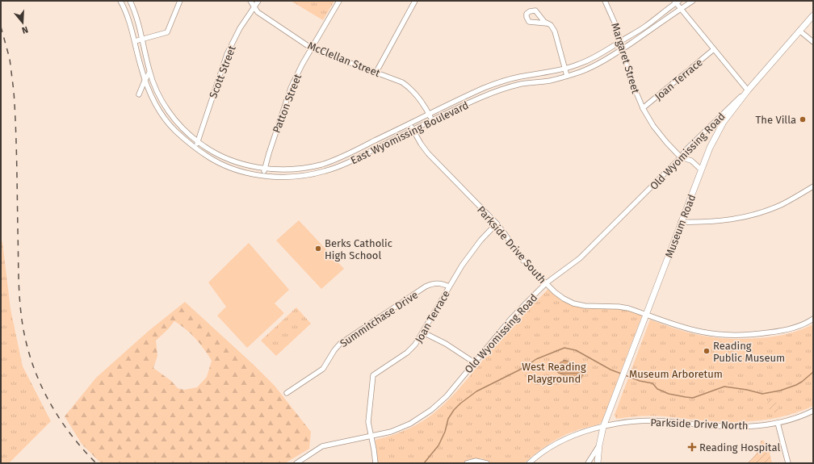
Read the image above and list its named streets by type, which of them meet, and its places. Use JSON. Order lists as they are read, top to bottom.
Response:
{
  "streets": {
    "main road": ["Museum Road"],
    "street": [
      "Margaret Street",
      "McClellan Street",
      "Scott Street",
      "Joan Terrace",
      "Patton Street",
      "East Wyomissing Boulevard",
      "Old Wyomissing Road",
      "Parkside Drive South",
      "Summitchase Drive",
      "Parkside Drive North"
    ]
  },
  "crossings": [
    ["Margaret Street", "Joan Terrace"],
    ["Margaret Street", "East Wyomissing Boulevard"],
    ["Margaret Street", "Old Wyomissing Road"],
    ["Margaret Street", "Museum Road"],
    ["McClellan Street", "Scott Street"],
    ["McClellan Street", "Patton Street"],
    ["McClellan Street", "East Wyomissing Boulevard"],
    ["Scott Street", "East Wyomissing Boulevard"],
    ["Joan Terrace", "Old Wyomissing Road"],
    ["Joan Terrace", "Parkside Drive South"],
    ["Joan Terrace", "Summitchase Drive"],
    ["Patton Street", "East Wyomissing Boulevard"],
    ["East Wyomissing Boulevard", "Parkside Drive South"],
    ["Old Wyomissing Road", "Museum Road"],
    ["Old Wyomissing Road", "Parkside Drive South"],
    ["Museum Road", "Parkside Drive South"],
    ["Museum Road", "Parkside Drive North"]
  ],
  "parks": ["West Reading Playground", "Museum Arboretum"],
  "places": {
    "other": ["The Villa", "Berks Catholic High School", "Reading Public Museum"],
    "health": ["Reading Hospital"]
  },
  "north": "bottom"
}
